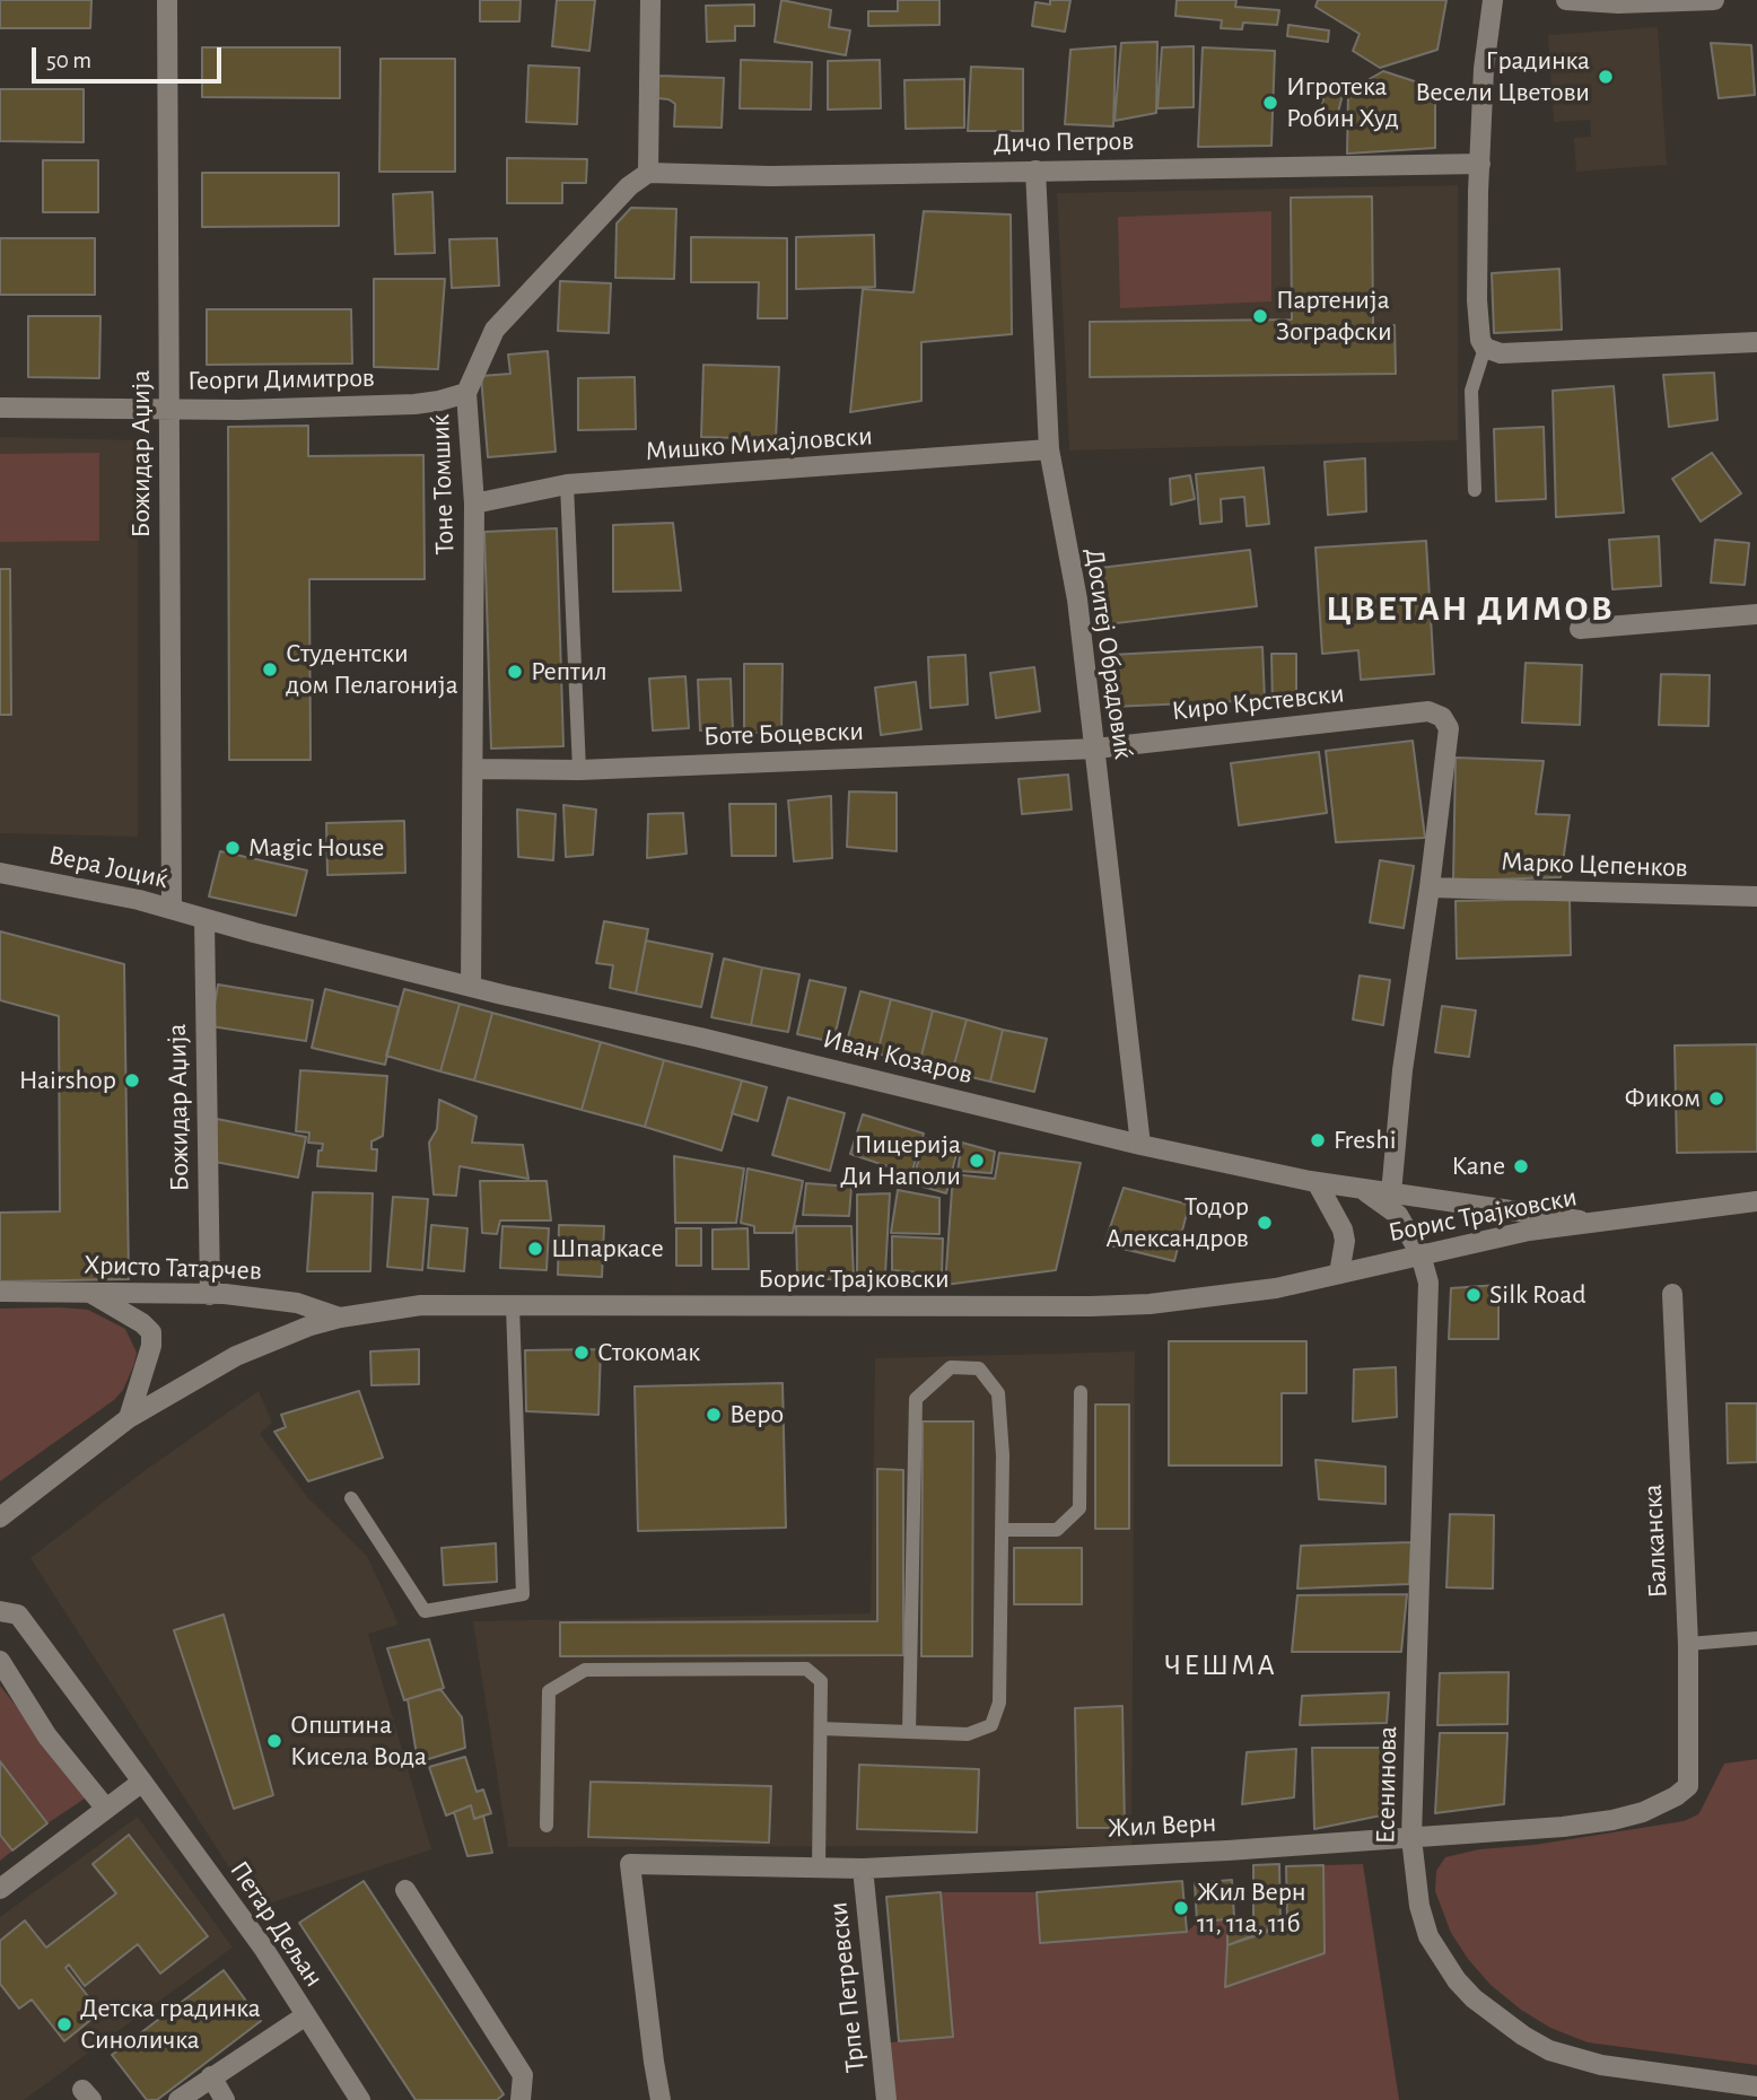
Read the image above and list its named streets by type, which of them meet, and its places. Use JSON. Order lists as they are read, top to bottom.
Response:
{
  "streets": {
    "street": [
      "Дичо Петров",
      "Георги Димитров",
      "Мишко Михајловски",
      "Божидар Аџија",
      "Тоне Томшиќ",
      "Доситеј Обрадовиќ",
      "Киро Крстевски",
      "Боте Боцевски",
      "Марко Цепенков",
      "Вера Јоциќ",
      "Иван Козаров",
      "Борис Трајковски",
      "Христо Татарчев",
      "Балканска",
      "Есенинова",
      "Жил Верн",
      "Петар Дељан",
      "Трпе Петревски"
    ]
  },
  "crossings": [
    ["Дичо Петров", "Тоне Томшиќ"],
    ["Дичо Петров", "Доситеј Обрадовиќ"],
    ["Георги Димитров", "Божидар Аџија"],
    ["Георги Димитров", "Тоне Томшиќ"],
    ["Мишко Михајловски", "Тоне Томшиќ"],
    ["Мишко Михајловски", "Доситеј Обрадовиќ"],
    ["Божидар Аџија", "Вера Јоциќ"],
    ["Божидар Аџија", "Иван Козаров"],
    ["Божидар Аџија", "Христо Татарчев"],
    ["Тоне Томшиќ", "Боте Боцевски"],
    ["Тоне Томшиќ", "Иван Козаров"],
    ["Доситеј Обрадовиќ", "Киро Крстевски"],
    ["Доситеј Обрадовиќ", "Боте Боцевски"],
    ["Доситеј Обрадовиќ", "Иван Козаров"],
    ["Киро Крстевски", "Боте Боцевски"],
    ["Киро Крстевски", "Марко Цепенков"],
    ["Вера Јоциќ", "Иван Козаров"],
    ["Иван Козаров", "Борис Трајковски"],
    ["Иван Козаров", "Есенинова"],
    ["Борис Трајковски", "Христо Татарчев"],
    ["Борис Трајковски", "Есенинова"],
    ["Балканска", "Жил Верн"],
    ["Есенинова", "Жил Верн"],
    ["Жил Верн", "Трпе Петревски"]
  ],
  "districts": ["ЦВЕТАН ДИМОВ", "ЧЕШМА"],
  "places": [
    "Градинка Весели Цветови",
    "Игротека Робин Худ",
    "Партенија Зографски",
    "Студентски дом Пелагонија",
    "Рептил",
    "Magic House",
    "Hairshop",
    "Фиком",
    "Freshi",
    "Пицерија Ди Наполи",
    "Kane",
    "Тодор Александров",
    "Шпаркасе",
    "Silk Road",
    "Стокомак",
    "Веро",
    "Општина Кисела Вода",
    "Жил Верн 11, 11а, 11б",
    "Детска градинка Синоличка"
  ],
  "scale_bar": "50 m"
}
